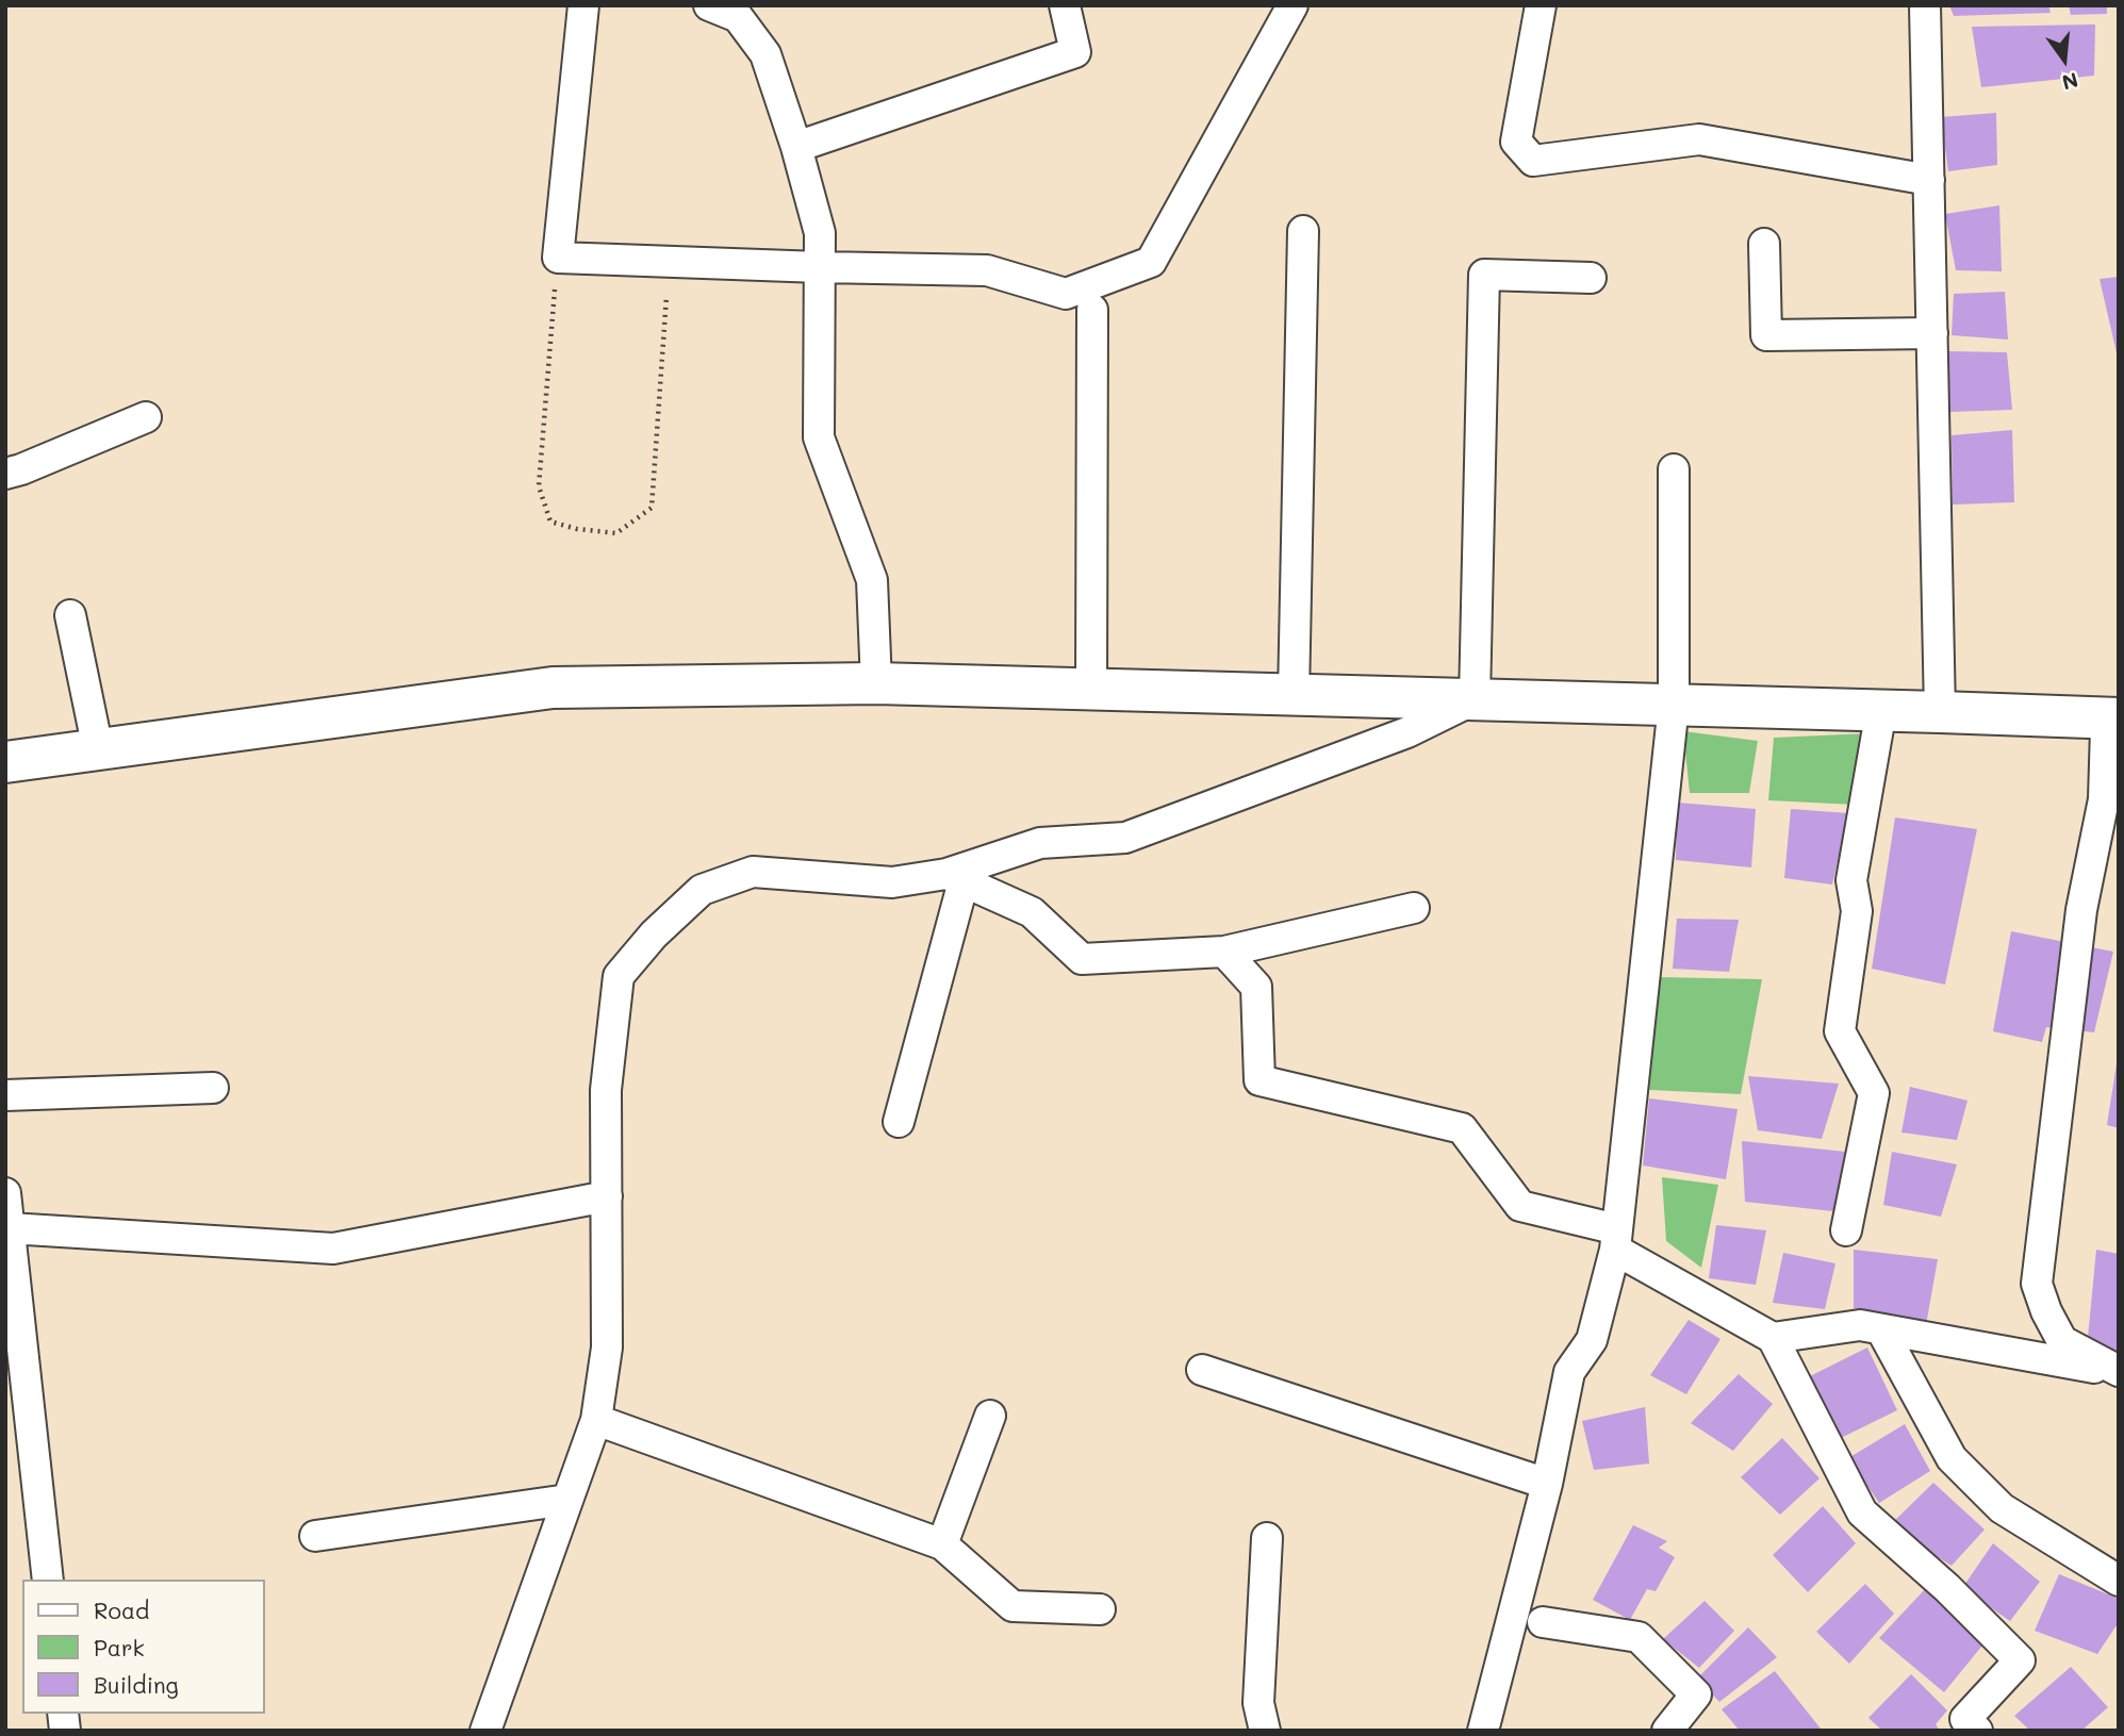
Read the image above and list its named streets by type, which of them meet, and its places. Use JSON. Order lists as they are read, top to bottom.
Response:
{
  "legend": ["Road", "Park", "Building"],
  "north": "bottom"
}
